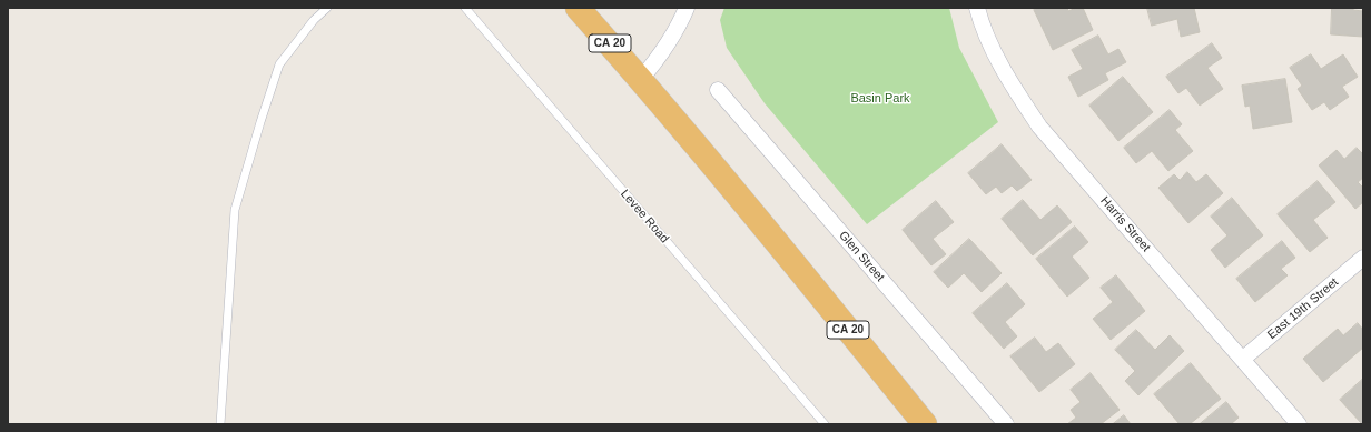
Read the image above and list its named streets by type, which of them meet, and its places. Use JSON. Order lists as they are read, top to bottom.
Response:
{
  "streets": {
    "highway": ["CA 20"],
    "street": ["Harris Street", "Glen Street", "East 19th Street"],
    "lane": ["Levee Road"]
  },
  "crossings": [
    ["Harris Street", "East 19th Street"]
  ],
  "parks": ["Basin Park"]
}
